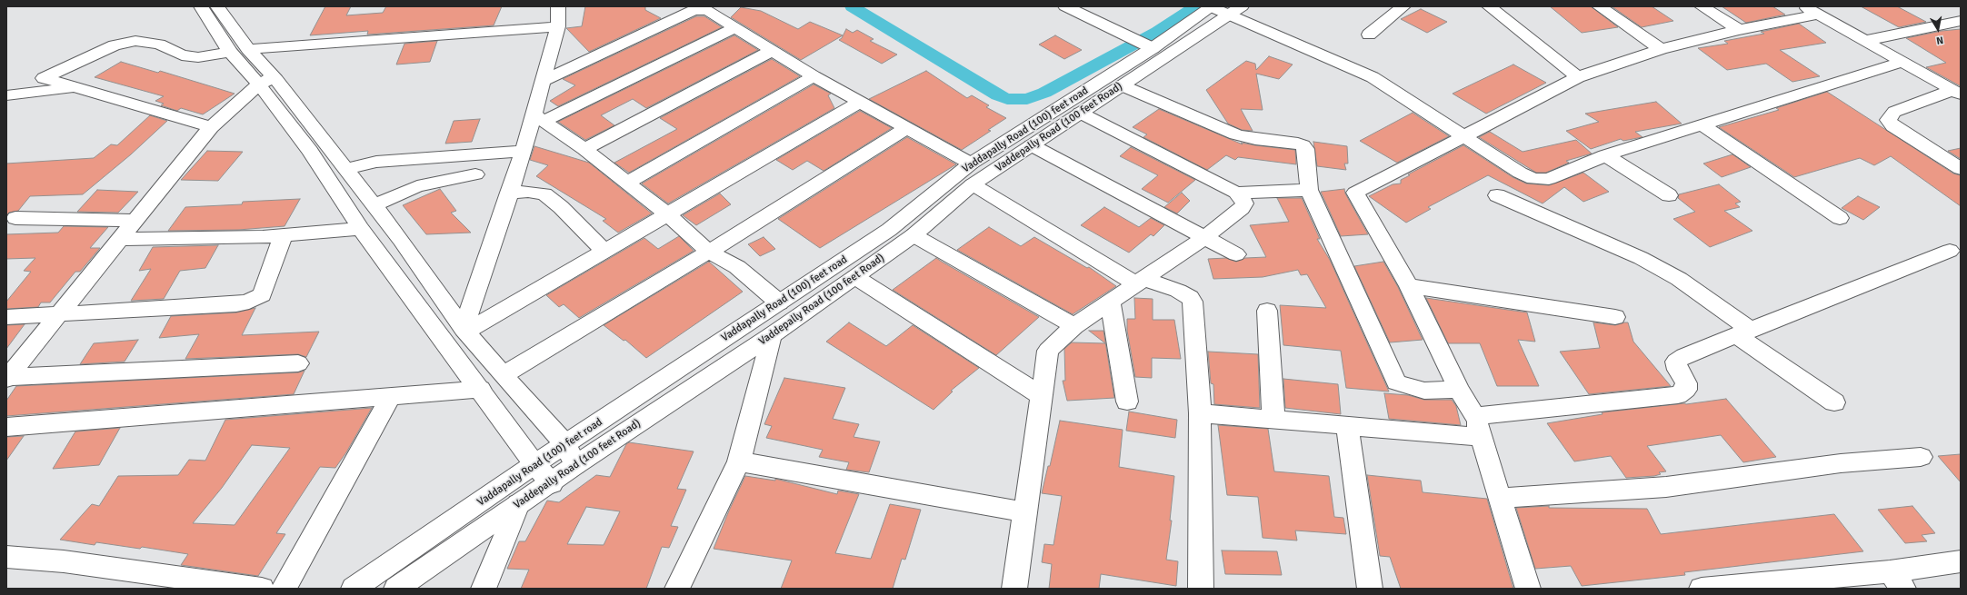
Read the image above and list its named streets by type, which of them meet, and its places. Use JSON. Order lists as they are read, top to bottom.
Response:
{
  "streets": {
    "street": ["Vaddepally Road (100 feet Road)", "Vaddapally Road (100) feet road"]
  },
  "crossings": [
    ["Vaddepally Road (100 feet Road)", "Vaddapally Road (100) feet road"]
  ],
  "north": "bottom"
}
